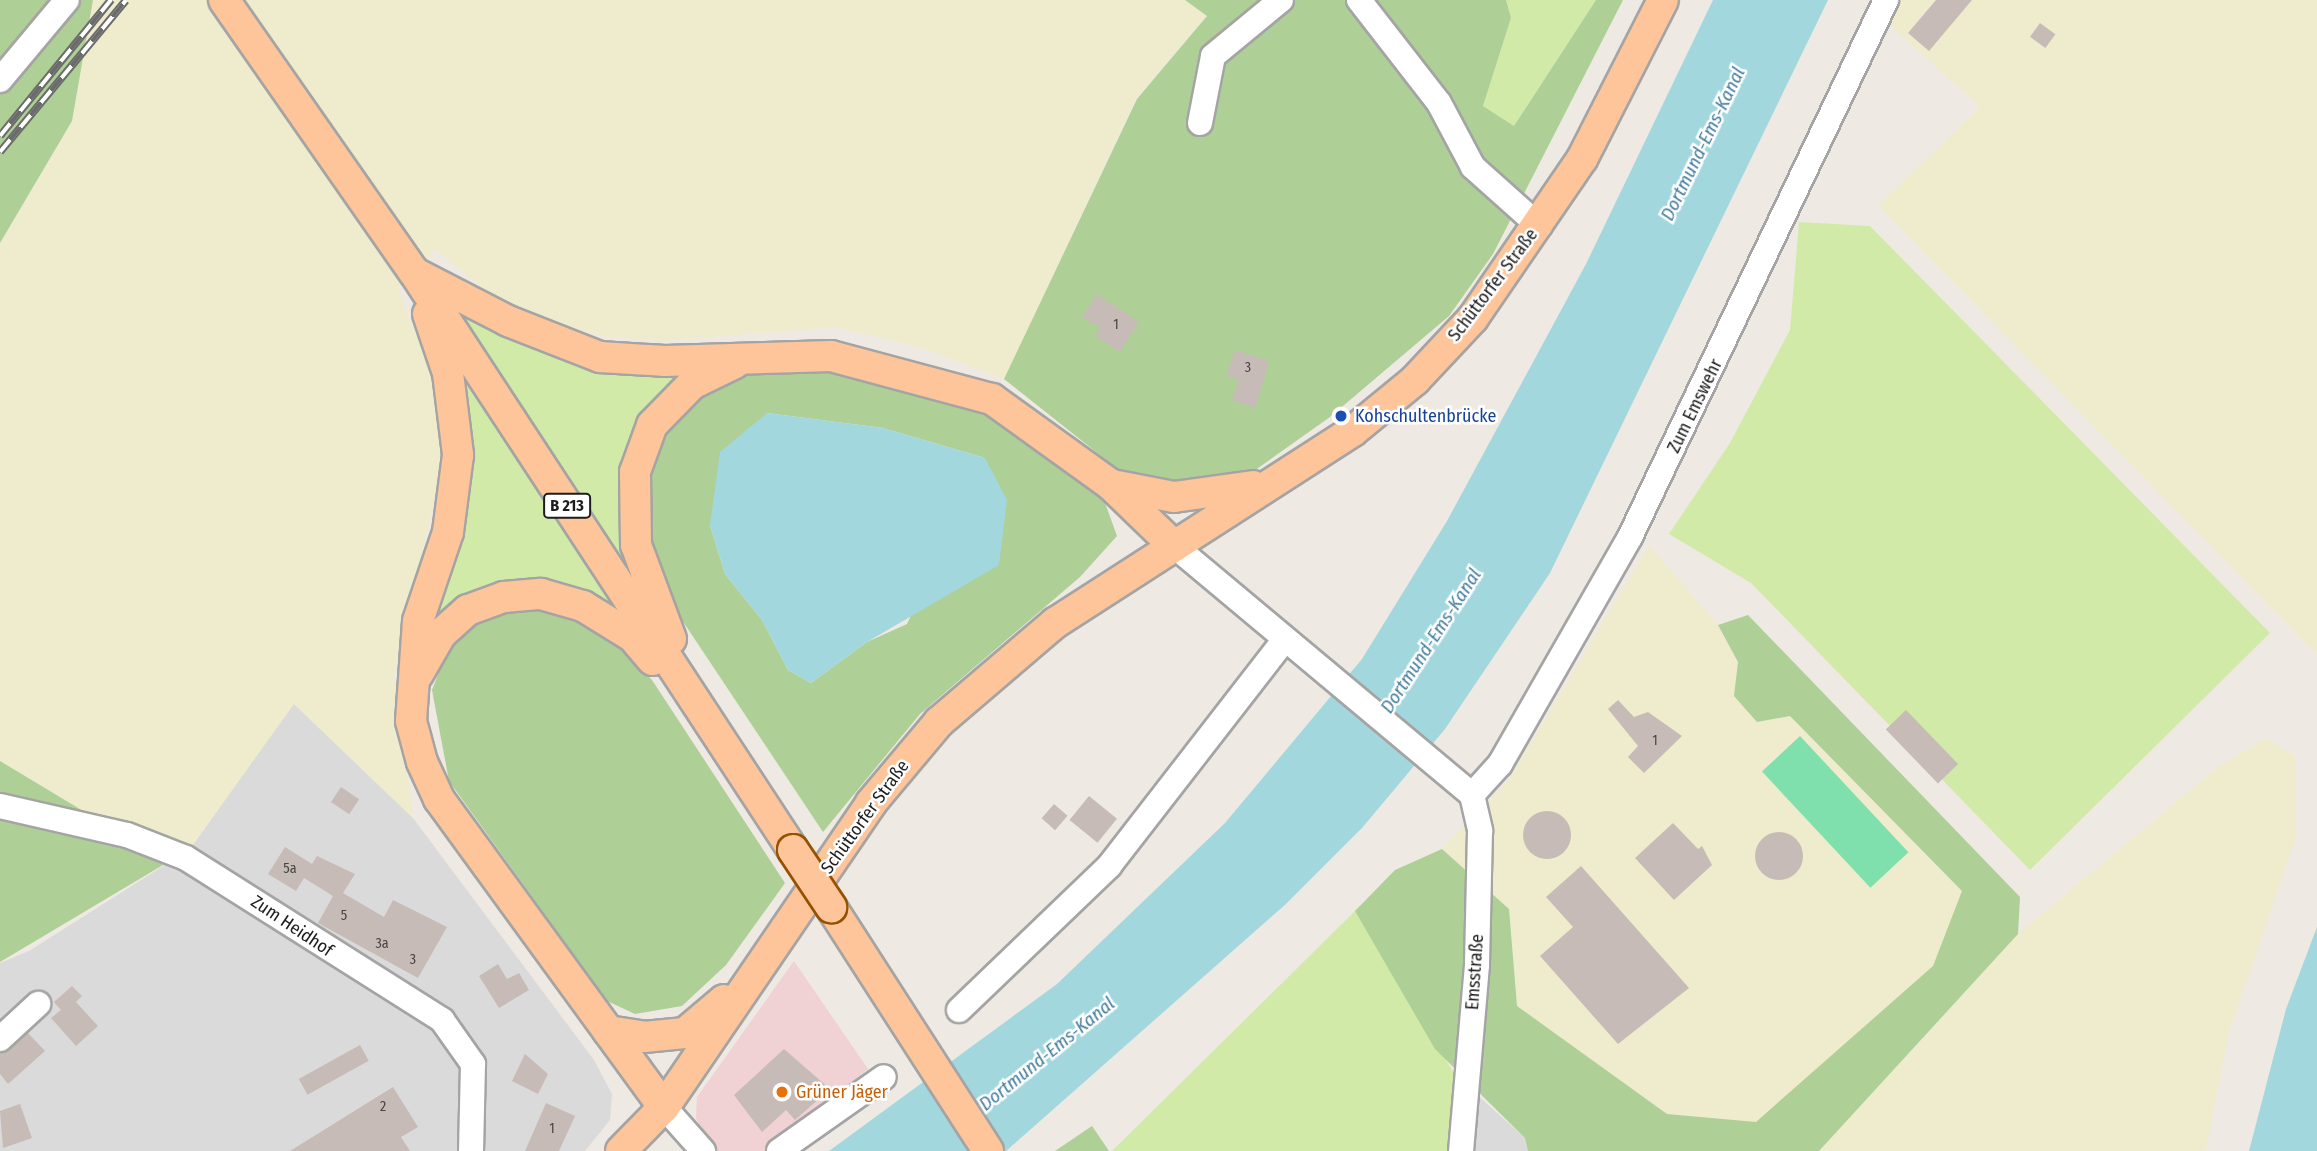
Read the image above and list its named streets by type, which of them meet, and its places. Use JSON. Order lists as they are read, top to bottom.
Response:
{
  "streets": {
    "main road": ["Schüttorfer Straße", "B 213"],
    "street": ["Zum Emswehr", "Zum Heidhof", "Emsstraße"]
  },
  "crossings": [
    ["Zum Emswehr", "Emsstraße"]
  ],
  "water": ["Dortmund-Ems-Kanal"],
  "places": ["Kohschultenbrücke", "Grüner Jäger"],
  "house_numbers": [
    "1",
    "3",
    "1",
    "5a",
    "5",
    "3a",
    "3",
    "2",
    "1"
  ]
}
